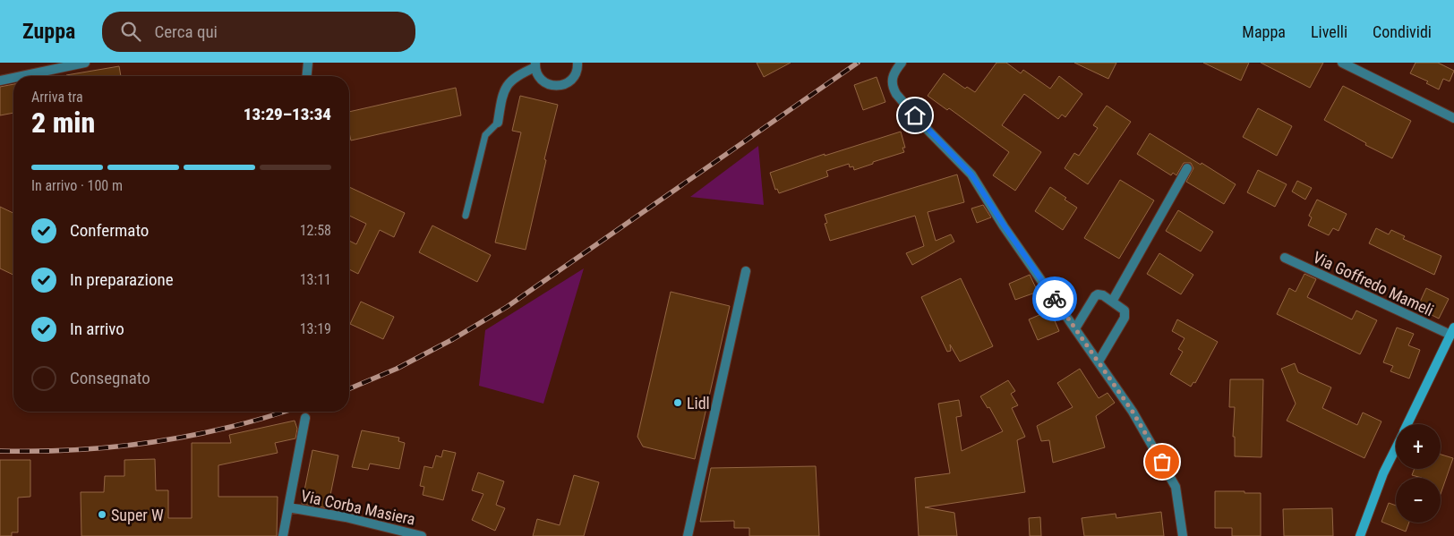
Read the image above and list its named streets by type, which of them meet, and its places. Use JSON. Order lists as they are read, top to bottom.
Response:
{
  "streets": {
    "street": ["Via Goffredo Mameli", "Via Corba Masiera"]
  },
  "places": ["Lidl", "Super W"],
  "page": {
    "header": "Zuppa",
    "search": "Cerca qui",
    "nav": ["Mappa", "Livelli", "Condividi"],
    "heading": ["2 min", "Arriva tra", "13:29–13:34"],
    "bar": "In arrivo · 100 m",
    "list": [
      ["Confermato", "12:58"],
      ["In preparazione", "13:11"],
      ["In arrivo", "13:19"],
      "Consegnato"
    ],
    "map_buttons": ["+", "−"]
  }
}
